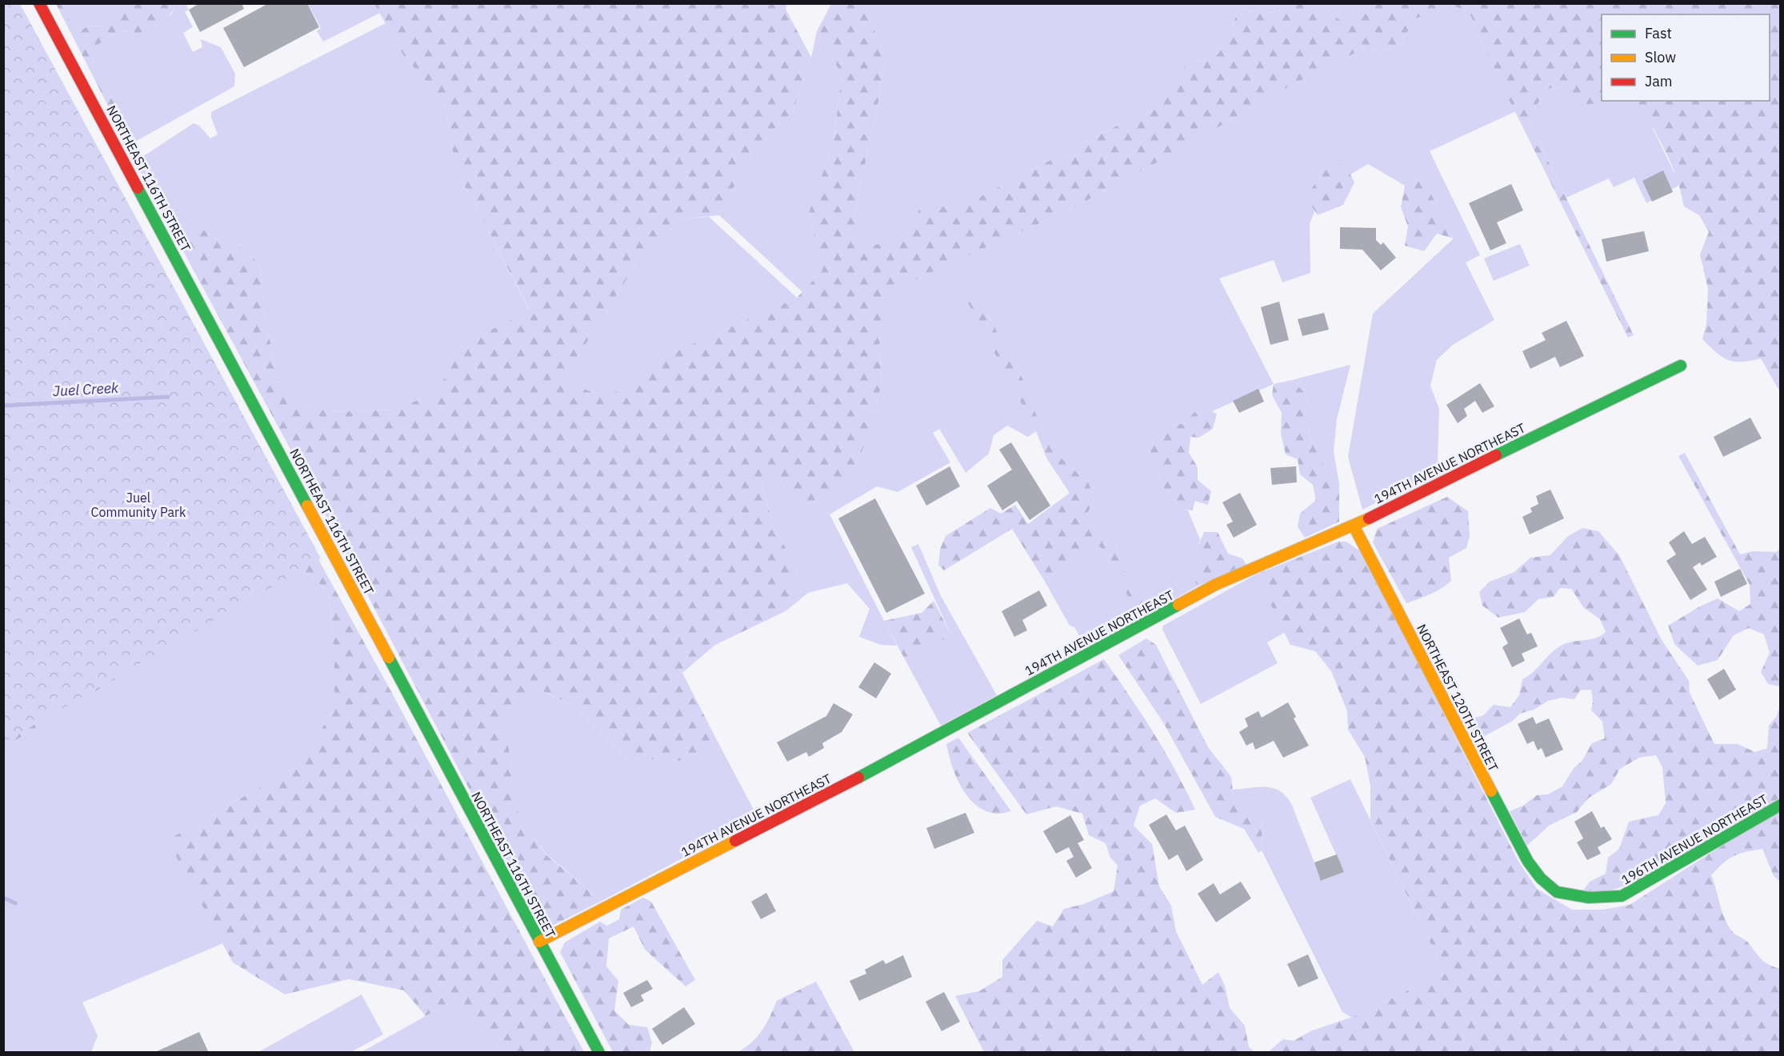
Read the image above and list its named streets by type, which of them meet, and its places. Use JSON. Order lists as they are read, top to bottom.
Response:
{
  "streets": {
    "street": [
      "NORTHEAST 116TH STREET",
      "194TH AVENUE NORTHEAST",
      "NORTHEAST 120TH STREET",
      "196TH AVENUE NORTHEAST"
    ]
  },
  "crossings": [
    ["NORTHEAST 116TH STREET", "194TH AVENUE NORTHEAST"],
    ["194TH AVENUE NORTHEAST", "NORTHEAST 120TH STREET"],
    ["NORTHEAST 120TH STREET", "196TH AVENUE NORTHEAST"]
  ],
  "water": ["Juel Creek"],
  "parks": ["Juel Community Park"],
  "legend": ["Fast", "Slow", "Jam"]
}
